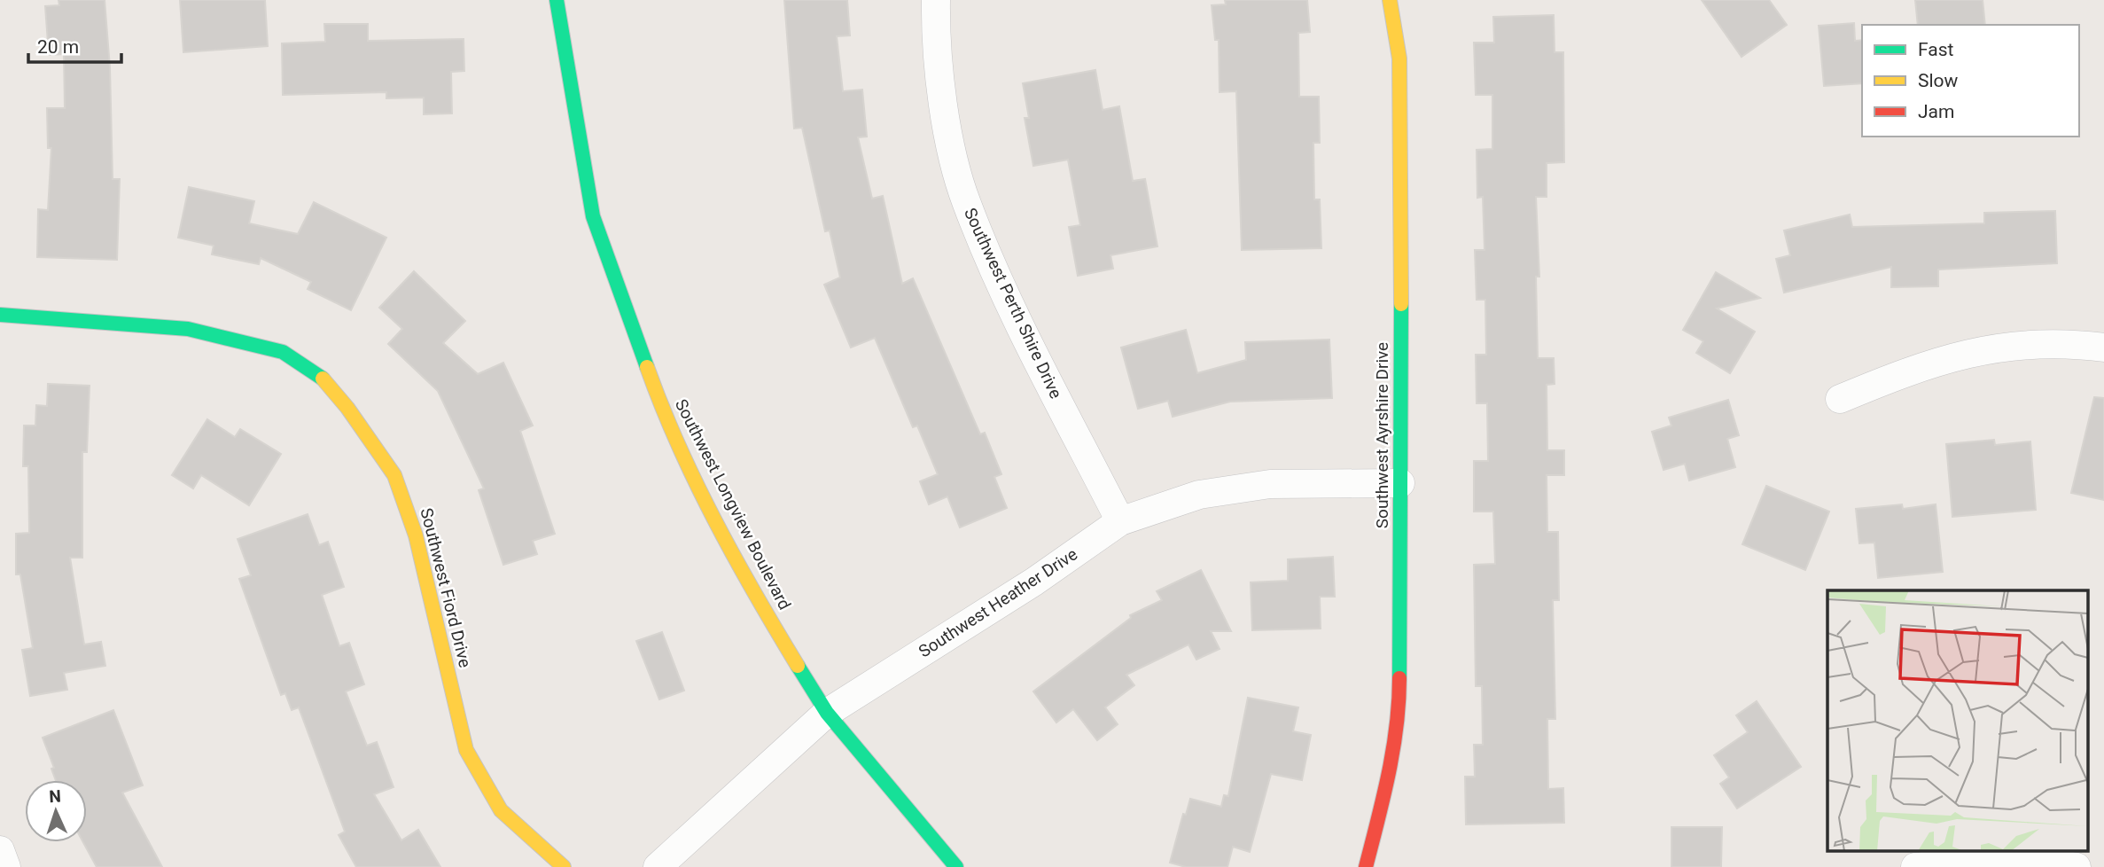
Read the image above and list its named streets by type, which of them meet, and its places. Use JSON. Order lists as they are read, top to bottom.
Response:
{
  "streets": {
    "street": [
      "Southwest Perth Shire Drive",
      "Southwest Ayrshire Drive",
      "Southwest Longview Boulevard",
      "Southwest Fiord Drive",
      "Southwest Heather Drive"
    ]
  },
  "crossings": [
    ["Southwest Perth Shire Drive", "Southwest Heather Drive"],
    ["Southwest Ayrshire Drive", "Southwest Heather Drive"],
    ["Southwest Longview Boulevard", "Southwest Heather Drive"]
  ],
  "legend": ["Fast", "Slow", "Jam"],
  "scale_bar": "20 m",
  "north": "top"
}
